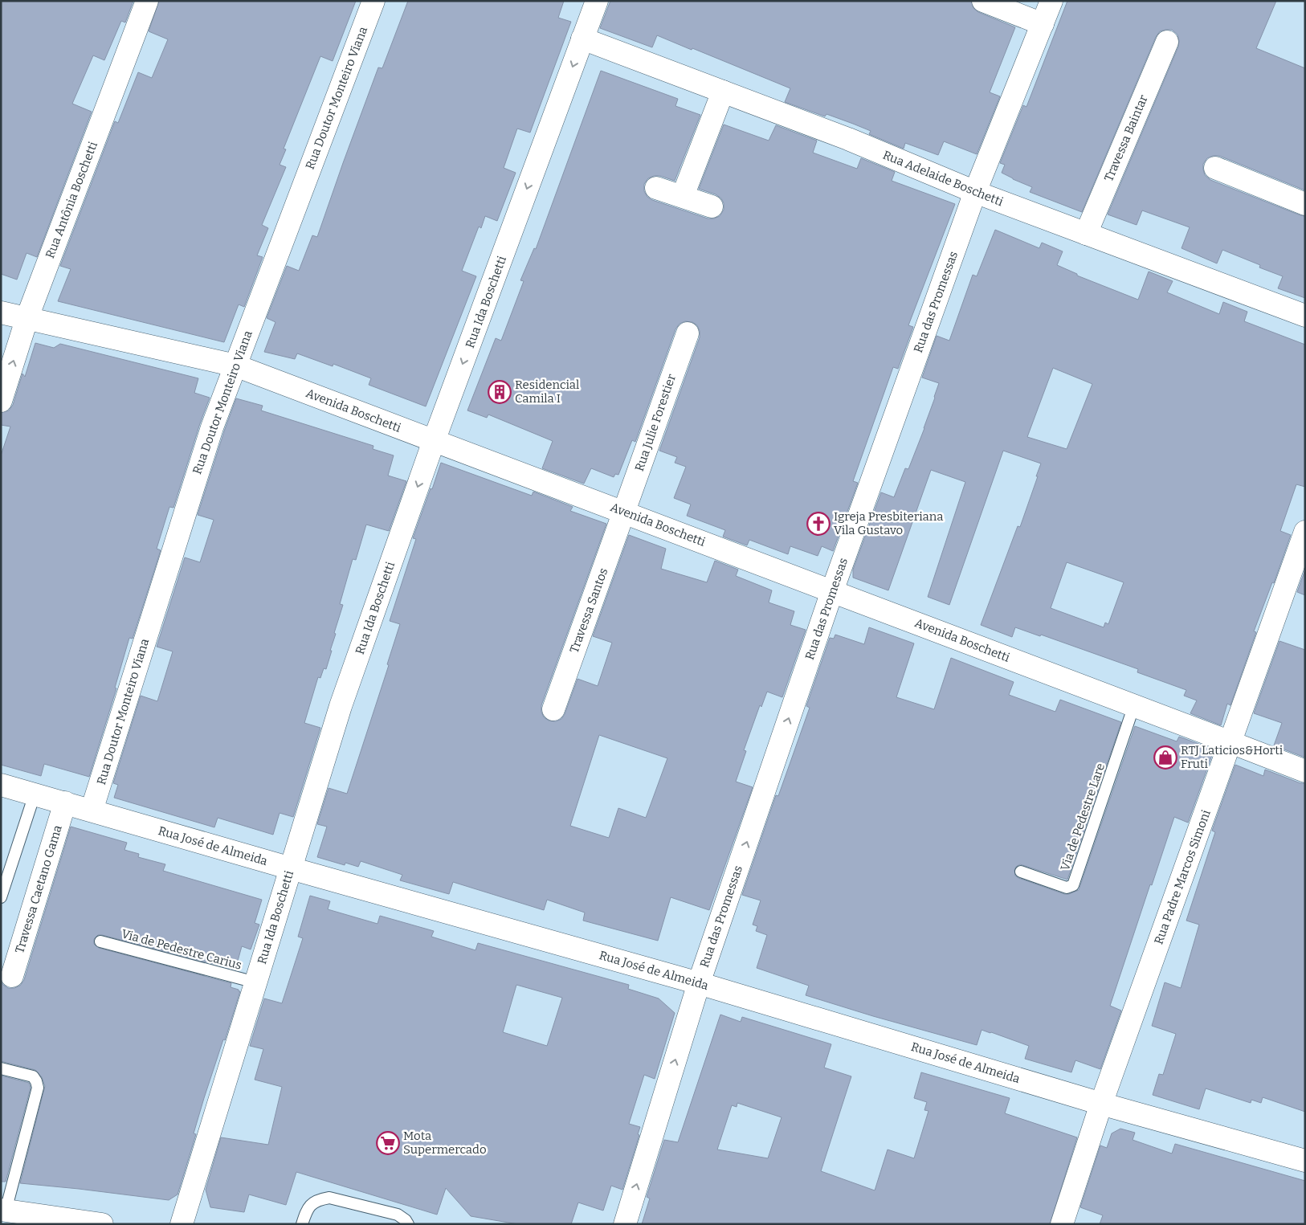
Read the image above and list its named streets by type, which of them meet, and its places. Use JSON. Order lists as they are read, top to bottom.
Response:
{
  "streets": {
    "street": [
      "Rua Doutor Monteiro Viana",
      "Travessa Baintar",
      "Rua Adelaide Boschetti",
      "Rua Antônia Boschetti",
      "Rua Ida Boschetti",
      "Rua das Promessas",
      "Avenida Boschetti",
      "Rua Julie Forestier",
      "Travessa Santos",
      "Rua José de Almeida",
      "Rua Padre Marcos Simoni",
      "Travessa Caetano Gama"
    ],
    "lane": ["Via de Pedestre Lare", "Via de Pedestre Carius"]
  },
  "crossings": [
    ["Rua Doutor Monteiro Viana", "Avenida Boschetti"],
    ["Rua Doutor Monteiro Viana", "Rua José de Almeida"],
    ["Travessa Baintar", "Rua Adelaide Boschetti"],
    ["Rua Adelaide Boschetti", "Rua Ida Boschetti"],
    ["Rua Adelaide Boschetti", "Rua das Promessas"],
    ["Rua Antônia Boschetti", "Avenida Boschetti"],
    ["Rua Ida Boschetti", "Avenida Boschetti"],
    ["Rua Ida Boschetti", "Rua José de Almeida"],
    ["Rua Ida Boschetti", "Via de Pedestre Carius"],
    ["Rua das Promessas", "Avenida Boschetti"],
    ["Rua das Promessas", "Rua José de Almeida"],
    ["Avenida Boschetti", "Rua Julie Forestier"],
    ["Avenida Boschetti", "Travessa Santos"],
    ["Avenida Boschetti", "Via de Pedestre Lare"],
    ["Avenida Boschetti", "Rua Padre Marcos Simoni"],
    ["Rua Julie Forestier", "Travessa Santos"],
    ["Rua José de Almeida", "Rua Padre Marcos Simoni"],
    ["Rua José de Almeida", "Travessa Caetano Gama"]
  ],
  "one_way": ["Rua Ida Boschetti", "Rua das Promessas"],
  "places": {
    "building": ["Residencial Camila I"],
    "church": ["Igreja Presbiteriana Vila Gustavo"],
    "shop": ["RTJ Laticios&Horti Fruti"],
    "supermarket": ["Mota Supermercado"]
  }
}
